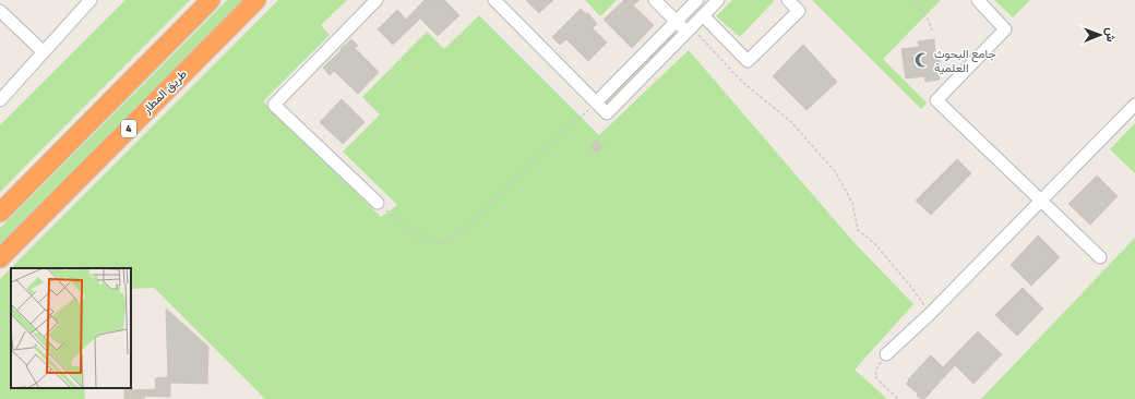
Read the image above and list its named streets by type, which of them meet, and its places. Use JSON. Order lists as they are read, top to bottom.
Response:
{
  "streets": {
    "highway": ["طريق المطار", "4"]
  },
  "places": {
    "mosque": ["جامع البحوث العلمية"]
  },
  "north": "right"
}
